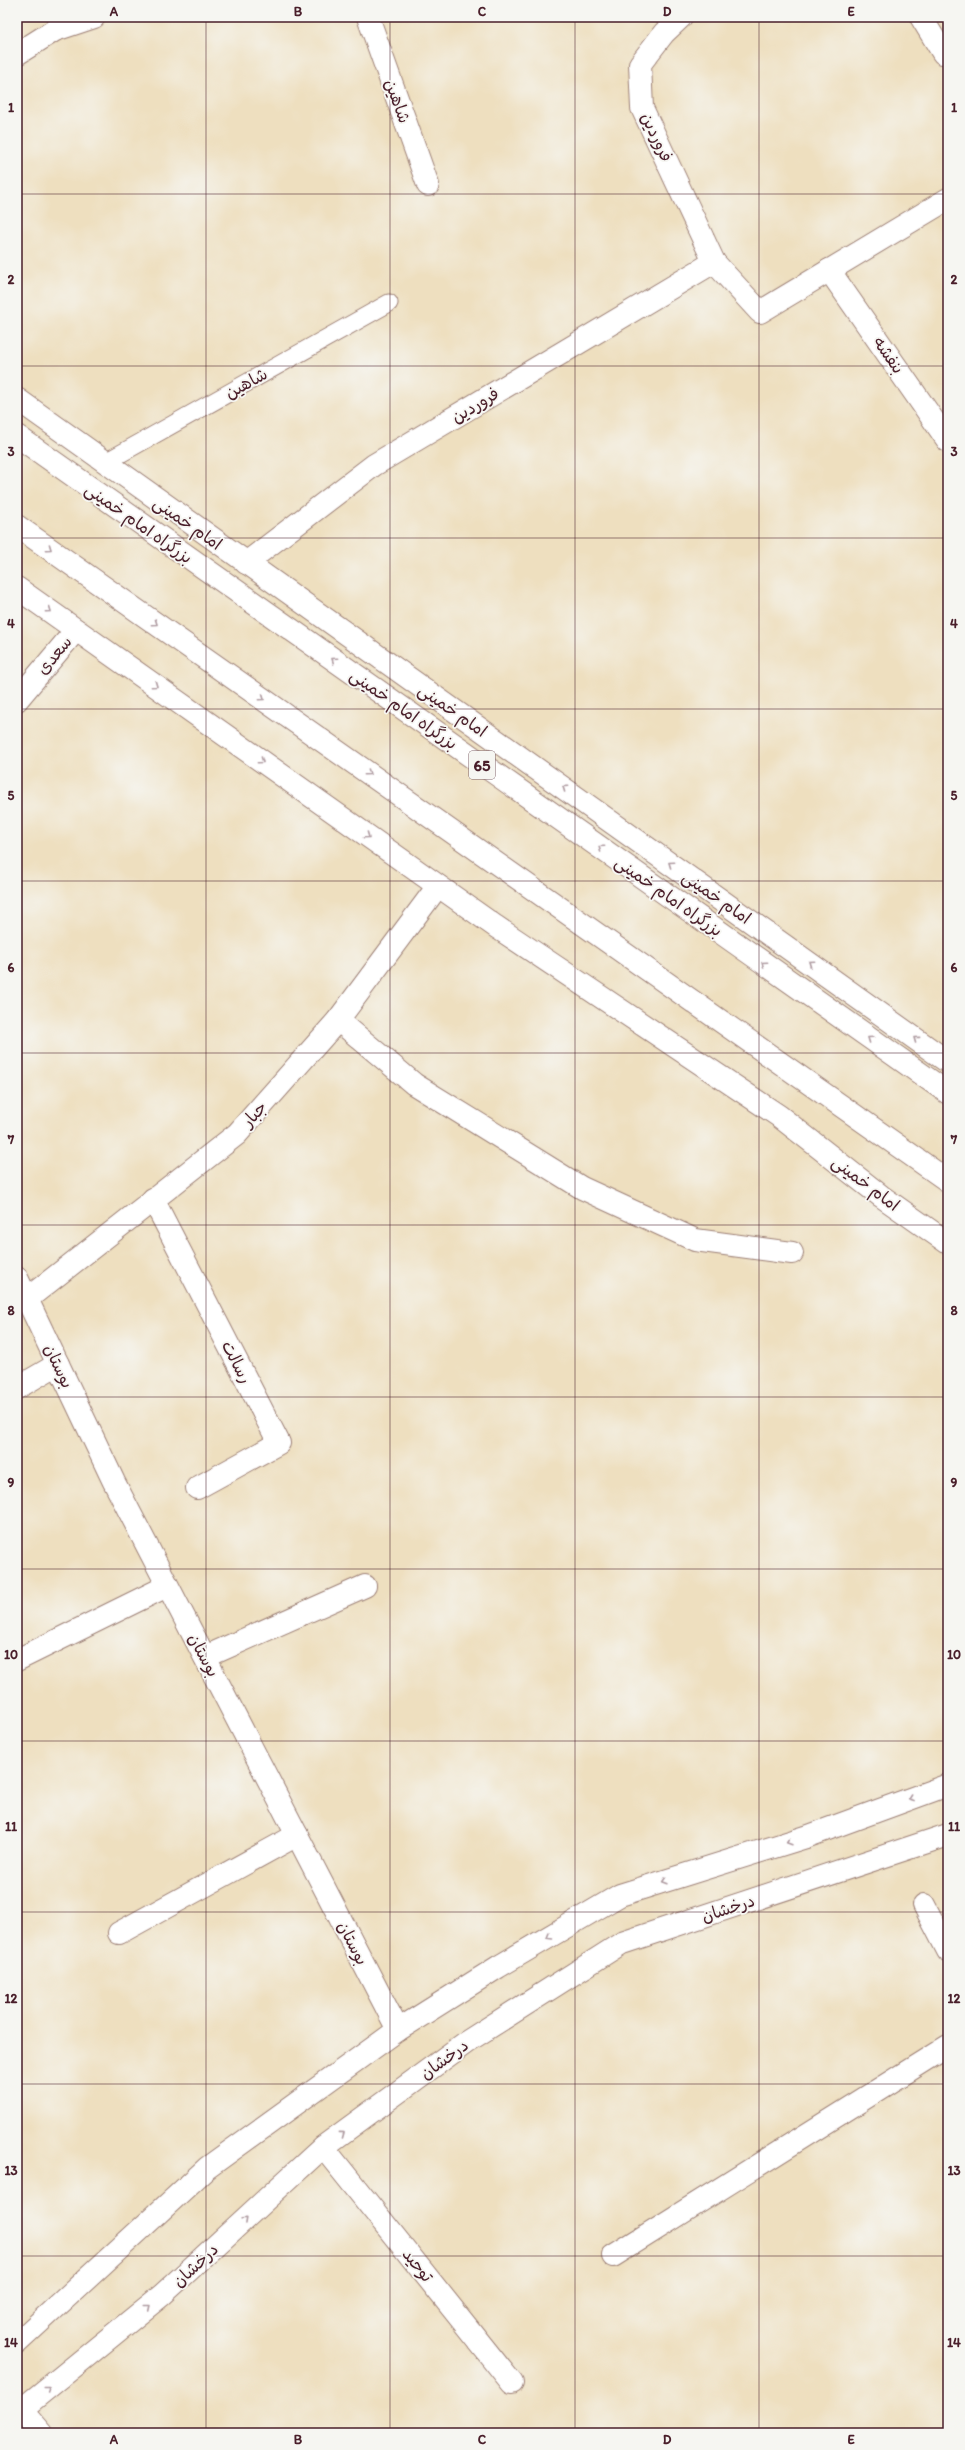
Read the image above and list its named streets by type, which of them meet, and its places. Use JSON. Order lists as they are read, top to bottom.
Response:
{
  "streets": {
    "main road": [
      "شاهین",
      "فروردین",
      "بنفشه",
      "بزرگراه امام خمینی",
      "امام خمینی",
      "سعدی",
      "65",
      "جبار",
      "رسالت",
      "بوستان",
      "درخشان",
      "توحید"
    ]
  },
  "crossings": [
    ["شاهین", "امام خمینی"],
    ["فروردین", "بنفشه"],
    ["فروردین", "امام خمینی"],
    ["امام خمینی", "سعدی"],
    ["امام خمینی", "جبار"],
    ["جبار", "رسالت"],
    ["جبار", "بوستان"],
    ["درخشان", "توحید"]
  ],
  "grid": {
    "columns": [
      "A",
      "B",
      "C",
      "D",
      "E"
    ],
    "rows": [
      "1",
      "2",
      "3",
      "4",
      "5",
      "6",
      "7",
      "8",
      "9",
      "10",
      "11",
      "12",
      "13",
      "14"
    ]
  }
}
